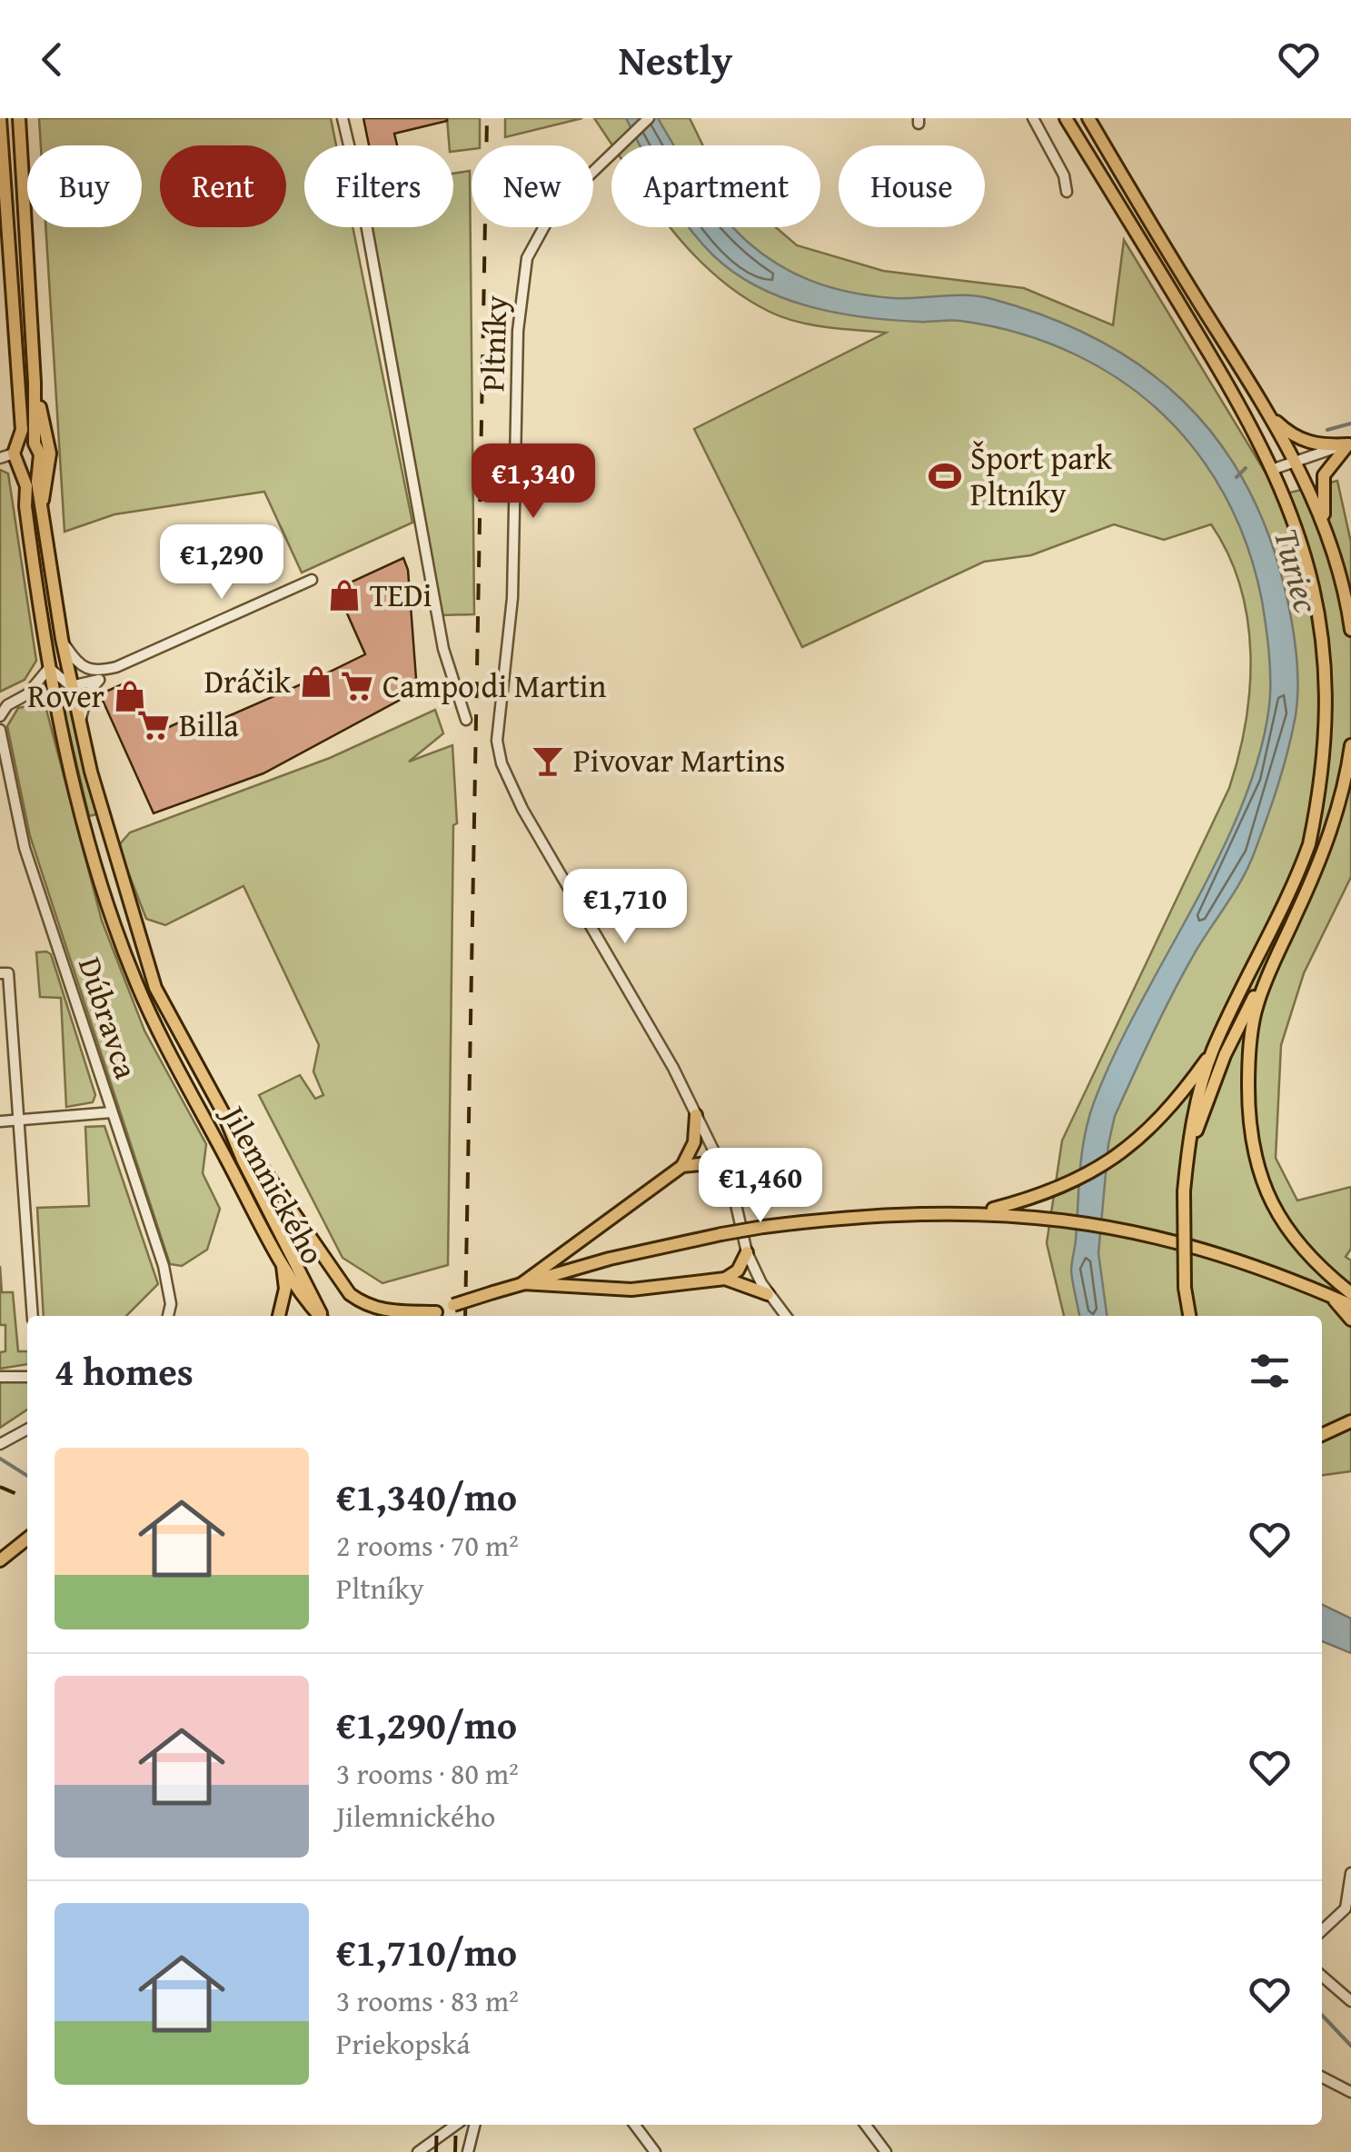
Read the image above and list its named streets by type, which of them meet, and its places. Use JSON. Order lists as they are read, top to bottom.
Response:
{
  "streets": {
    "main road": ["Jilemnického"],
    "street": ["Pltníky", "Dúbravca"]
  },
  "water": ["Turiec"],
  "places": {
    "sports": ["Šport park Pltníky"],
    "shop": ["TEDi", "Dráčik", "Rover"],
    "supermarket": ["Campo di Martin", "Billa"],
    "bar": ["Pivovar Martins"]
  },
  "page": {
    "header": "Nestly",
    "chip": [
      "Buy",
      "Rent",
      "Filters",
      "New",
      "Apartment",
      "House"
    ],
    "price": [
      "€1,340",
      "€1,290",
      "€1,710",
      "€1,460"
    ],
    "heading": "4 homes",
    "list": [
      {
        "name": "€1,340/mo",
        "note": "2 rooms · 70 m² · Pltníky"
      },
      {
        "name": "€1,290/mo",
        "note": "3 rooms · 80 m² · Jilemnického"
      },
      {
        "name": "€1,710/mo",
        "note": "3 rooms · 83 m² · Priekopská"
      }
    ]
  }
}
